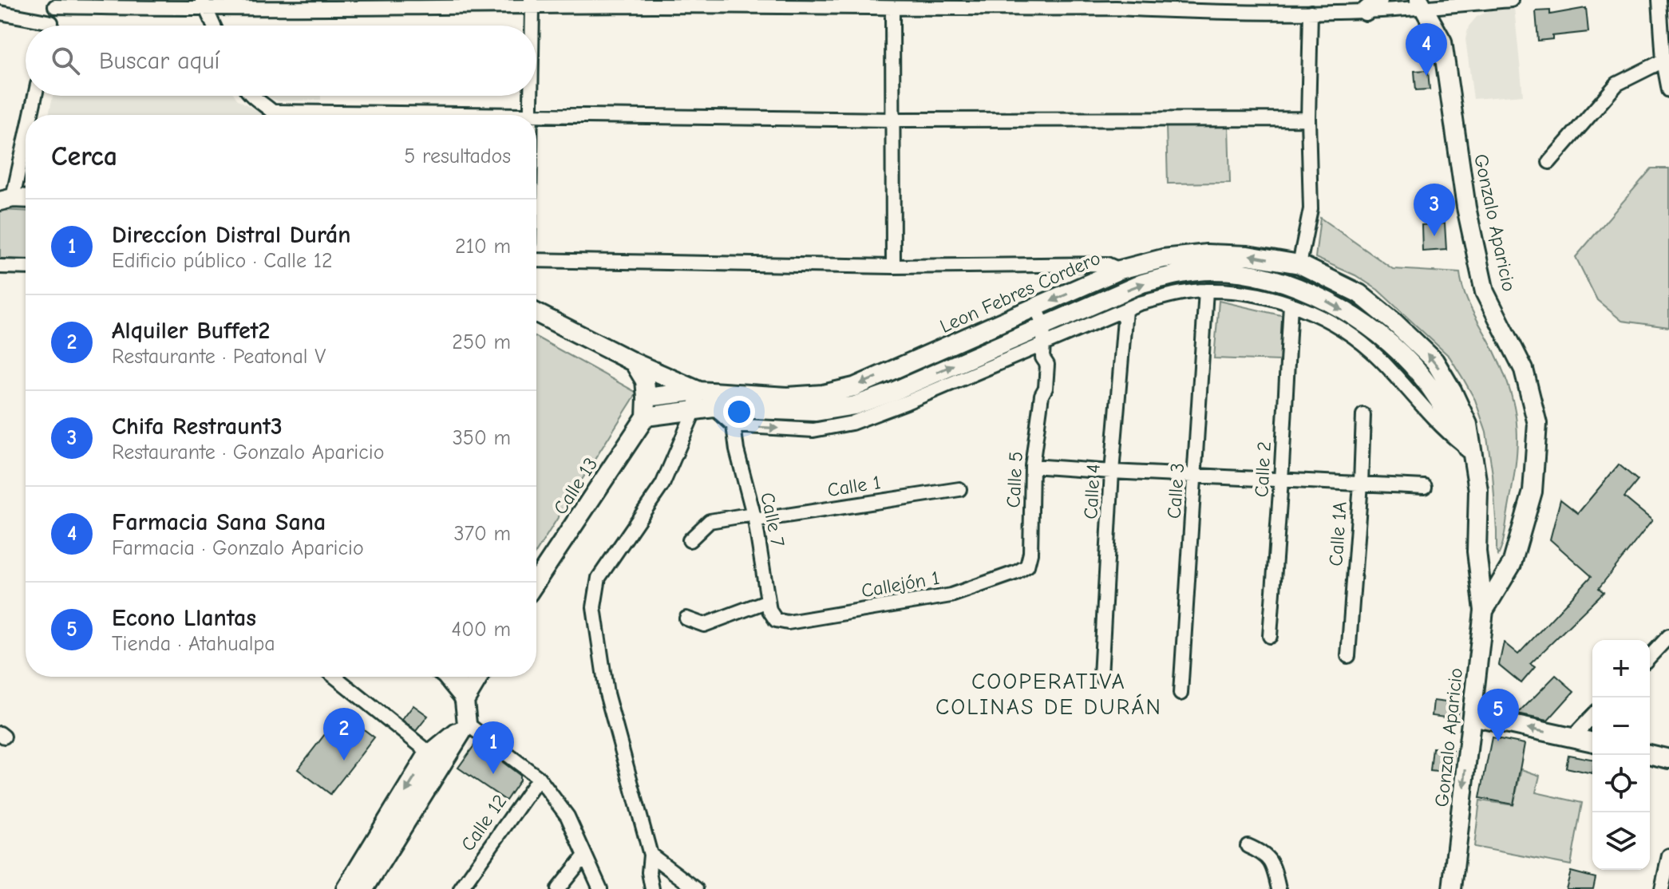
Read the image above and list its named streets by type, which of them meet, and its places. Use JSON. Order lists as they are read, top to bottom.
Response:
{
  "streets": {
    "street": [
      "Gonzalo Aparicio",
      "Leon Febres Cordero",
      "Calle 2",
      "Calle 5",
      "Calle 13",
      "Calle 1",
      "Calle 3",
      "Calle 4",
      "Calle 7",
      "Calle 1A",
      "Callejón 1",
      "Calle 12"
    ]
  },
  "crossings": [
    ["Gonzalo Aparicio", "Leon Febres Cordero"],
    ["Leon Febres Cordero", "Calle 5"],
    ["Leon Febres Cordero", "Calle 13"],
    ["Calle 5", "Callejón 1"],
    ["Calle 1", "Calle 7"],
    ["Calle 7", "Callejón 1"]
  ],
  "districts": ["COOPERATIVA COLINAS DE DURÁN"],
  "page": {
    "pins": [
      "4",
      "3",
      "5",
      "2",
      "1"
    ],
    "search": "Buscar aquí",
    "heading": ["Cerca", "5 resultados"],
    "list": [
      {
        "mark": "1",
        "name": "Direccíon Distral Durán",
        "note": "Edificio público · Calle 12",
        "value": "210 m"
      },
      {
        "mark": "2",
        "name": "Alquiler Buffet2",
        "note": "Restaurante · Peatonal V",
        "value": "250 m"
      },
      {
        "mark": "3",
        "name": "Chifa Restraunt3",
        "note": "Restaurante · Gonzalo Aparicio",
        "value": "350 m"
      },
      {
        "mark": "4",
        "name": "Farmacia Sana Sana",
        "note": "Farmacia · Gonzalo Aparicio",
        "value": "370 m"
      },
      {
        "mark": "5",
        "name": "Econo Llantas",
        "note": "Tienda · Atahualpa",
        "value": "400 m"
      }
    ],
    "map_buttons": ["+", "−"]
  }
}
